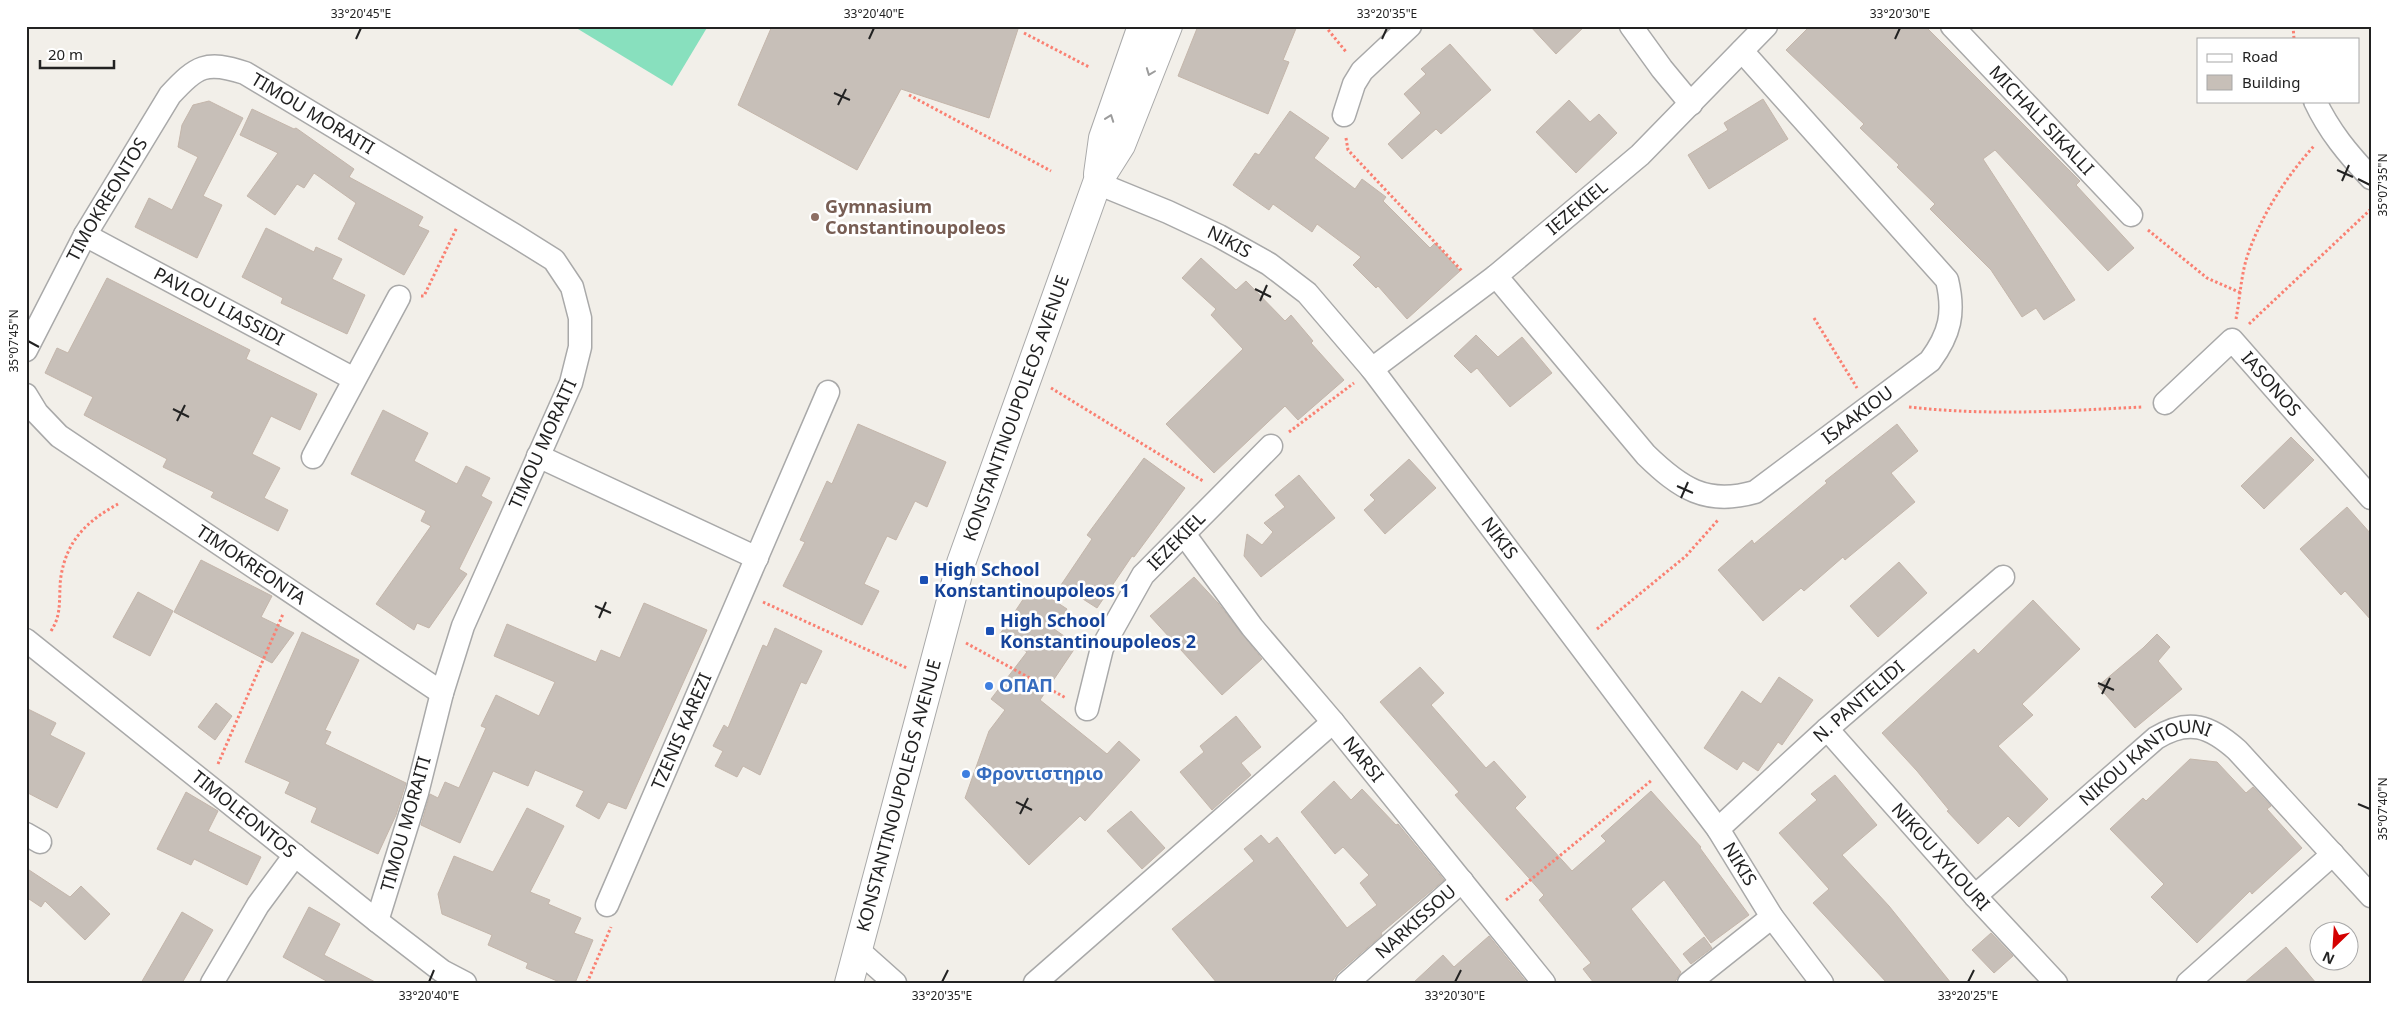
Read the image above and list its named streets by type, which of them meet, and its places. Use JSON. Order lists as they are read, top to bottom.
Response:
{
  "streets": {
    "street": [
      "TIMOU MORAITI",
      "MICHALI SIKALLI",
      "TIMOKREONTOS",
      "IEZEKIEL",
      "NIKIS",
      "PAVLOU LIASSIDI",
      "IASONOS",
      "KONSTANTINOUPOLEOS AVENUE",
      "ISAAKIOU",
      "TIMOKREONTA",
      "N. PANTELIDI",
      "TZENIS KAREZI",
      "NARSI",
      "NIKOU KANTOUNI",
      "TIMOLEONTOS",
      "NIKOU XYLOURI",
      "NARKISSOU"
    ]
  },
  "crossings": [
    ["TIMOU MORAITI", "TIMOKREONTOS"],
    ["TIMOU MORAITI", "TIMOKREONTA"],
    ["TIMOU MORAITI", "TIMOLEONTOS"],
    ["TIMOKREONTOS", "PAVLOU LIASSIDI"],
    ["IEZEKIEL", "NIKIS"],
    ["IEZEKIEL", "ISAAKIOU"],
    ["IEZEKIEL", "NARSI"],
    ["NIKIS", "KONSTANTINOUPOLEOS AVENUE"],
    ["NIKIS", "N. PANTELIDI"],
    ["N. PANTELIDI", "NIKOU XYLOURI"],
    ["NARSI", "NARKISSOU"],
    ["NIKOU KANTOUNI", "NIKOU XYLOURI"]
  ],
  "places": {
    "other": ["Gymnasium Constantinoupoleos", "ΟΠΑΠ", "Φροντιστηριο"],
    "transit": ["High School Konstantinoupoleos 1", "High School Konstantinoupoleos 2"]
  },
  "legend": ["Road", "Building"],
  "scale_bar": "20 m",
  "north": "bottom left",
  "coordinates": [
    "33°20'45\"E",
    "33°20'40\"E",
    "33°20'35\"E",
    "33°20'30\"E",
    "35°07'35\"N",
    "35°07'45\"N",
    "35°07'40\"N",
    "33°20'25\"E"
  ]
}
